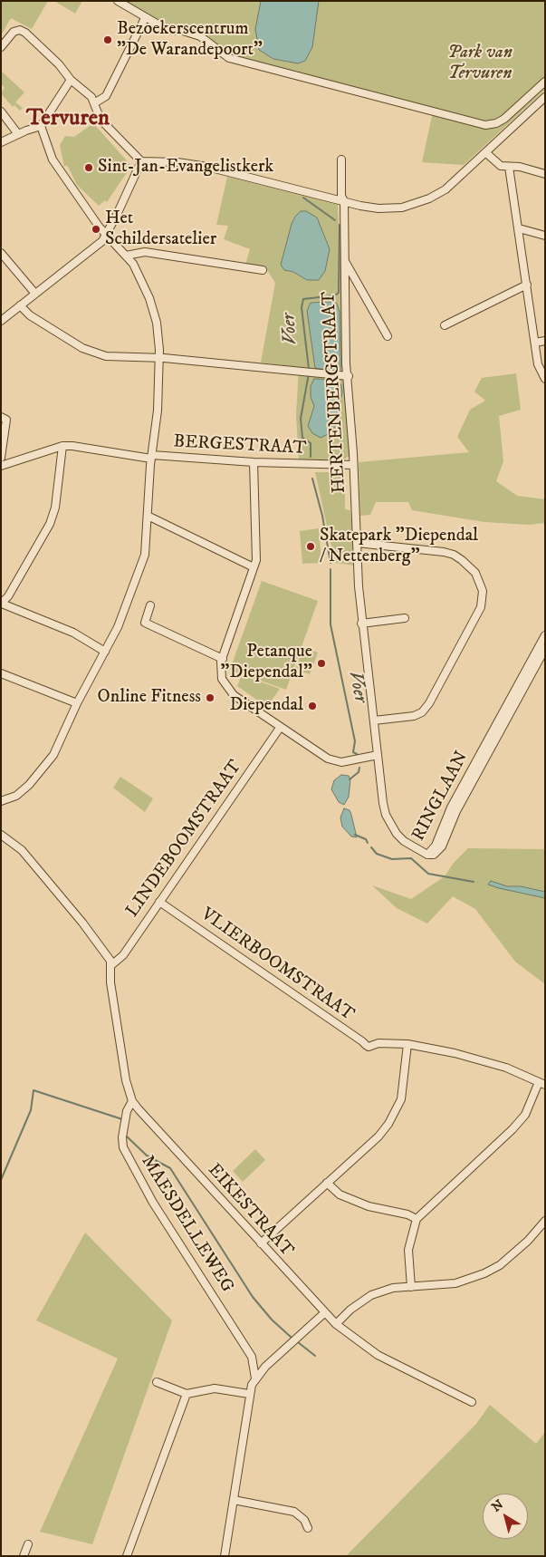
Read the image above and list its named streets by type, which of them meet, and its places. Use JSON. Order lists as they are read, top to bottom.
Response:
{
  "streets": {
    "street": [
      "HERTENBERGSTRAAT",
      "BERGESTRAAT",
      "RINGLAAN",
      "LINDEBOOMSTRAAT",
      "VLIERBOOMSTRAAT",
      "EIKESTRAAT",
      "MAESDELLEWEG"
    ]
  },
  "crossings": [
    ["HERTENBERGSTRAAT", "BERGESTRAAT"],
    ["HERTENBERGSTRAAT", "RINGLAAN"],
    ["LINDEBOOMSTRAAT", "VLIERBOOMSTRAAT"],
    ["LINDEBOOMSTRAAT", "EIKESTRAAT"],
    ["EIKESTRAAT", "MAESDELLEWEG"]
  ],
  "districts": ["Tervuren"],
  "water": ["Voer"],
  "parks": ["Park van Tervuren"],
  "places": [
    "Bezoekerscentrum \"De Warandepoort\"",
    "Sint-Jan-Evangelistkerk",
    "Het Schildersatelier",
    "Skatepark \"Diependal / Nettenberg\"",
    "Petanque \"Diependal\"",
    "Online Fitness",
    "Diependal"
  ],
  "north": "top left"
}
